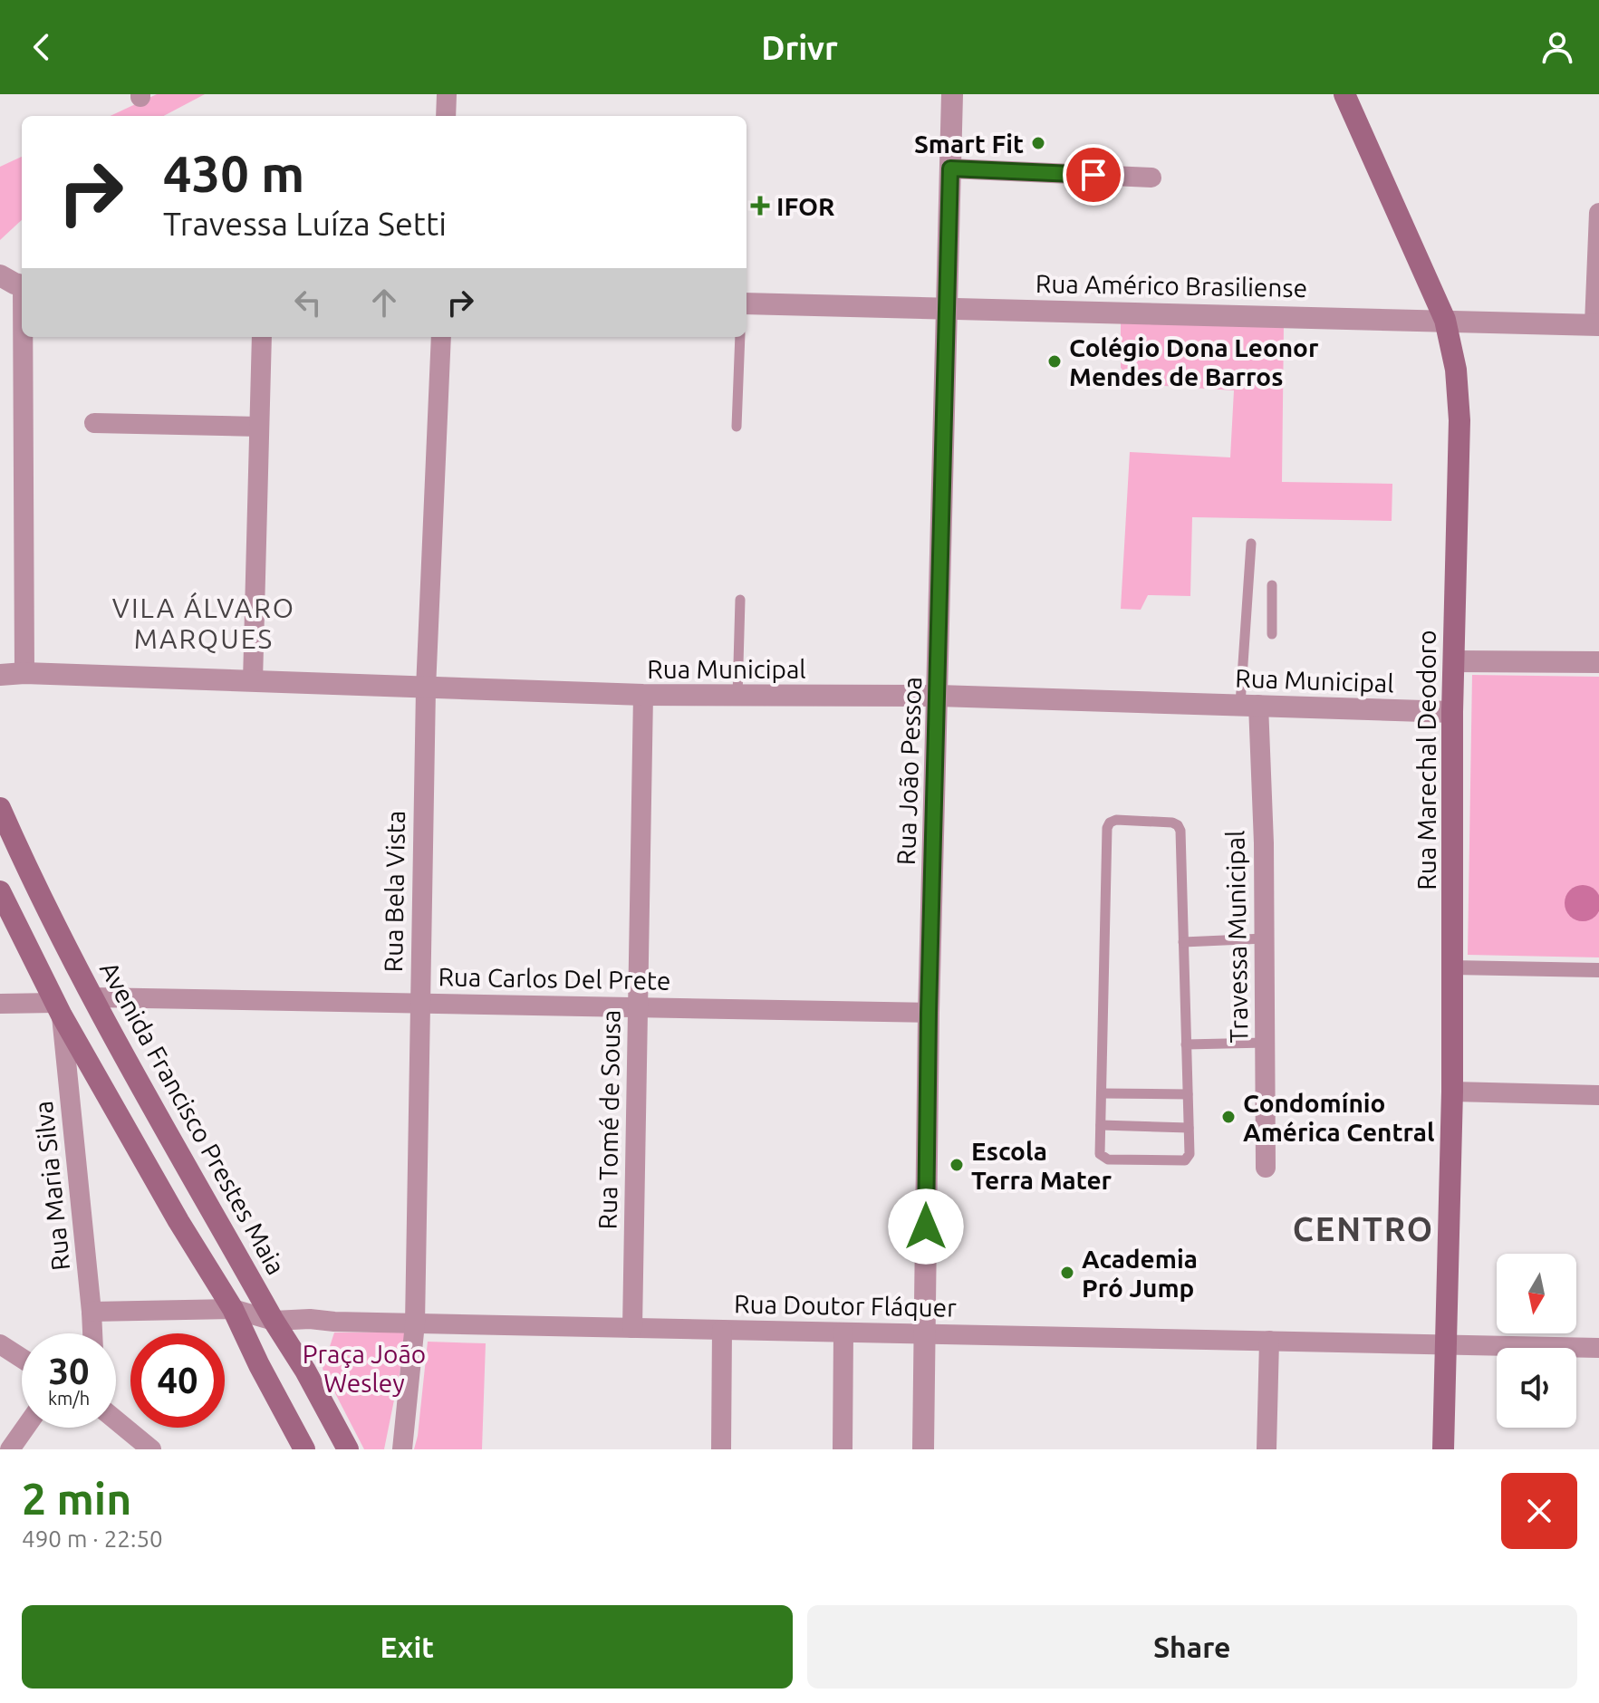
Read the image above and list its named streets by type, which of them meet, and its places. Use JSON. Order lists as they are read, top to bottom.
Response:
{
  "streets": {
    "main road": ["Rua Marechal Deodoro", "Avenida Francisco Prestes Maia"],
    "street": [
      "Rua Américo Brasiliense",
      "Rua Municipal",
      "Rua João Pessoa",
      "Rua Bela Vista",
      "Travessa Municipal",
      "Rua Carlos Del Prete",
      "Rua Tomé de Sousa",
      "Rua Maria Silva",
      "Rua Doutor Fláquer"
    ]
  },
  "crossings": [
    ["Rua Américo Brasiliense", "Rua Marechal Deodoro"],
    ["Rua Américo Brasiliense", "Rua João Pessoa"],
    ["Rua Municipal", "Rua Marechal Deodoro"],
    ["Rua Municipal", "Rua João Pessoa"],
    ["Rua Municipal", "Rua Bela Vista"],
    ["Rua Municipal", "Travessa Municipal"],
    ["Rua Municipal", "Rua Tomé de Sousa"],
    ["Rua Marechal Deodoro", "Rua Doutor Fláquer"],
    ["Rua João Pessoa", "Rua Carlos Del Prete"],
    ["Rua João Pessoa", "Rua Doutor Fláquer"],
    ["Rua Bela Vista", "Rua Carlos Del Prete"],
    ["Rua Bela Vista", "Rua Doutor Fláquer"],
    ["Rua Carlos Del Prete", "Avenida Francisco Prestes Maia"],
    ["Rua Carlos Del Prete", "Rua Tomé de Sousa"],
    ["Avenida Francisco Prestes Maia", "Rua Doutor Fláquer"],
    ["Rua Tomé de Sousa", "Rua Doutor Fláquer"],
    ["Rua Maria Silva", "Rua Doutor Fláquer"]
  ],
  "districts": ["VILA ÁLVARO MARQUES", "CENTRO"],
  "parks": ["Praça João Wesley"],
  "places": {
    "other": [
      "Smart Fit",
      "Colégio Dona Leonor Mendes de Barros",
      "Condomínio América Central",
      "Escola Terra Mater",
      "Academia Pró Jump"
    ],
    "health": ["IFOR"]
  },
  "north": "bottom",
  "page": {
    "header": "Drivr",
    "turn": ["430 m", "Travessa Luíza Setti"],
    "speed": "30 km/h",
    "limit": "40",
    "heading": ["2 min", "490 m · 22:50"],
    "buttons": ["Exit", "Share"]
  }
}
